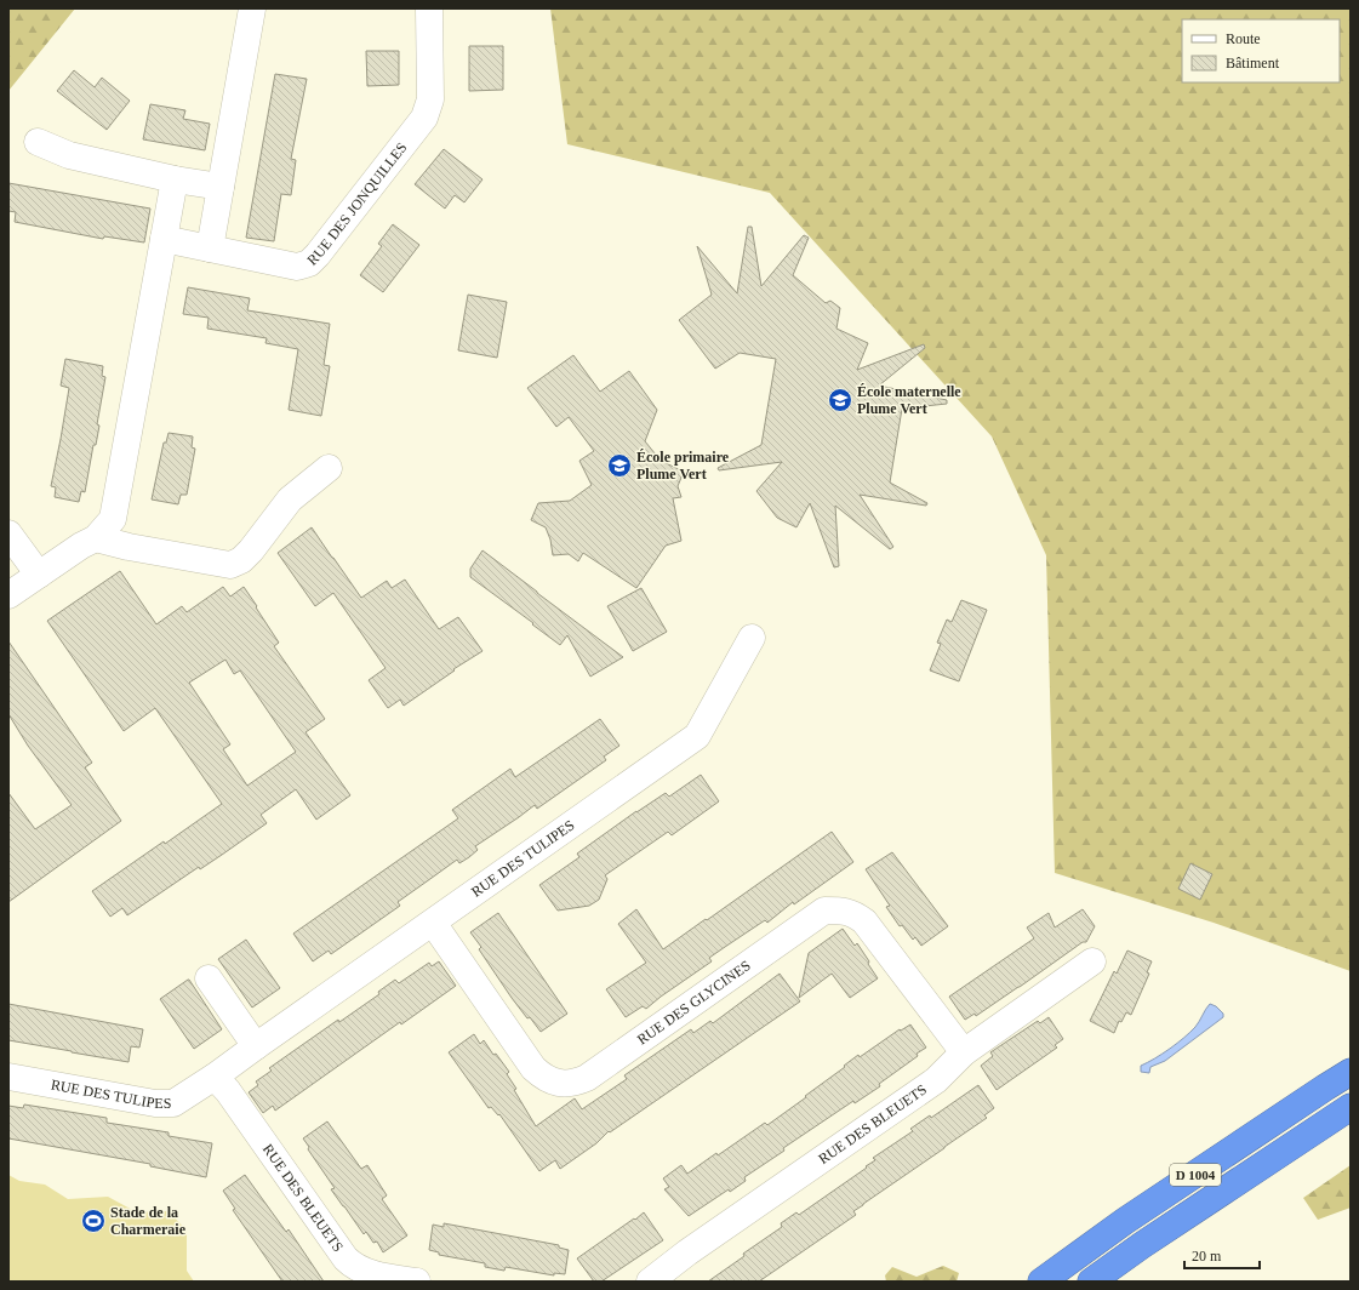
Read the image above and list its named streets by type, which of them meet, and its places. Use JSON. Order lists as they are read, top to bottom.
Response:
{
  "streets": {
    "highway": ["D 1004"],
    "street": [
      "RUE DES JONQUILLES",
      "RUE DES TULIPES",
      "RUE DES GLYCINES",
      "RUE DES BLEUETS"
    ]
  },
  "crossings": [
    ["RUE DES TULIPES", "RUE DES GLYCINES"],
    ["RUE DES TULIPES", "RUE DES BLEUETS"],
    ["RUE DES GLYCINES", "RUE DES BLEUETS"]
  ],
  "places": {
    "school or university": ["École maternelle Plume Vert", "École primaire Plume Vert"],
    "sports": ["Stade de la Charmeraie"]
  },
  "legend": ["Route", "Bâtiment"],
  "scale_bar": "20 m"
}
